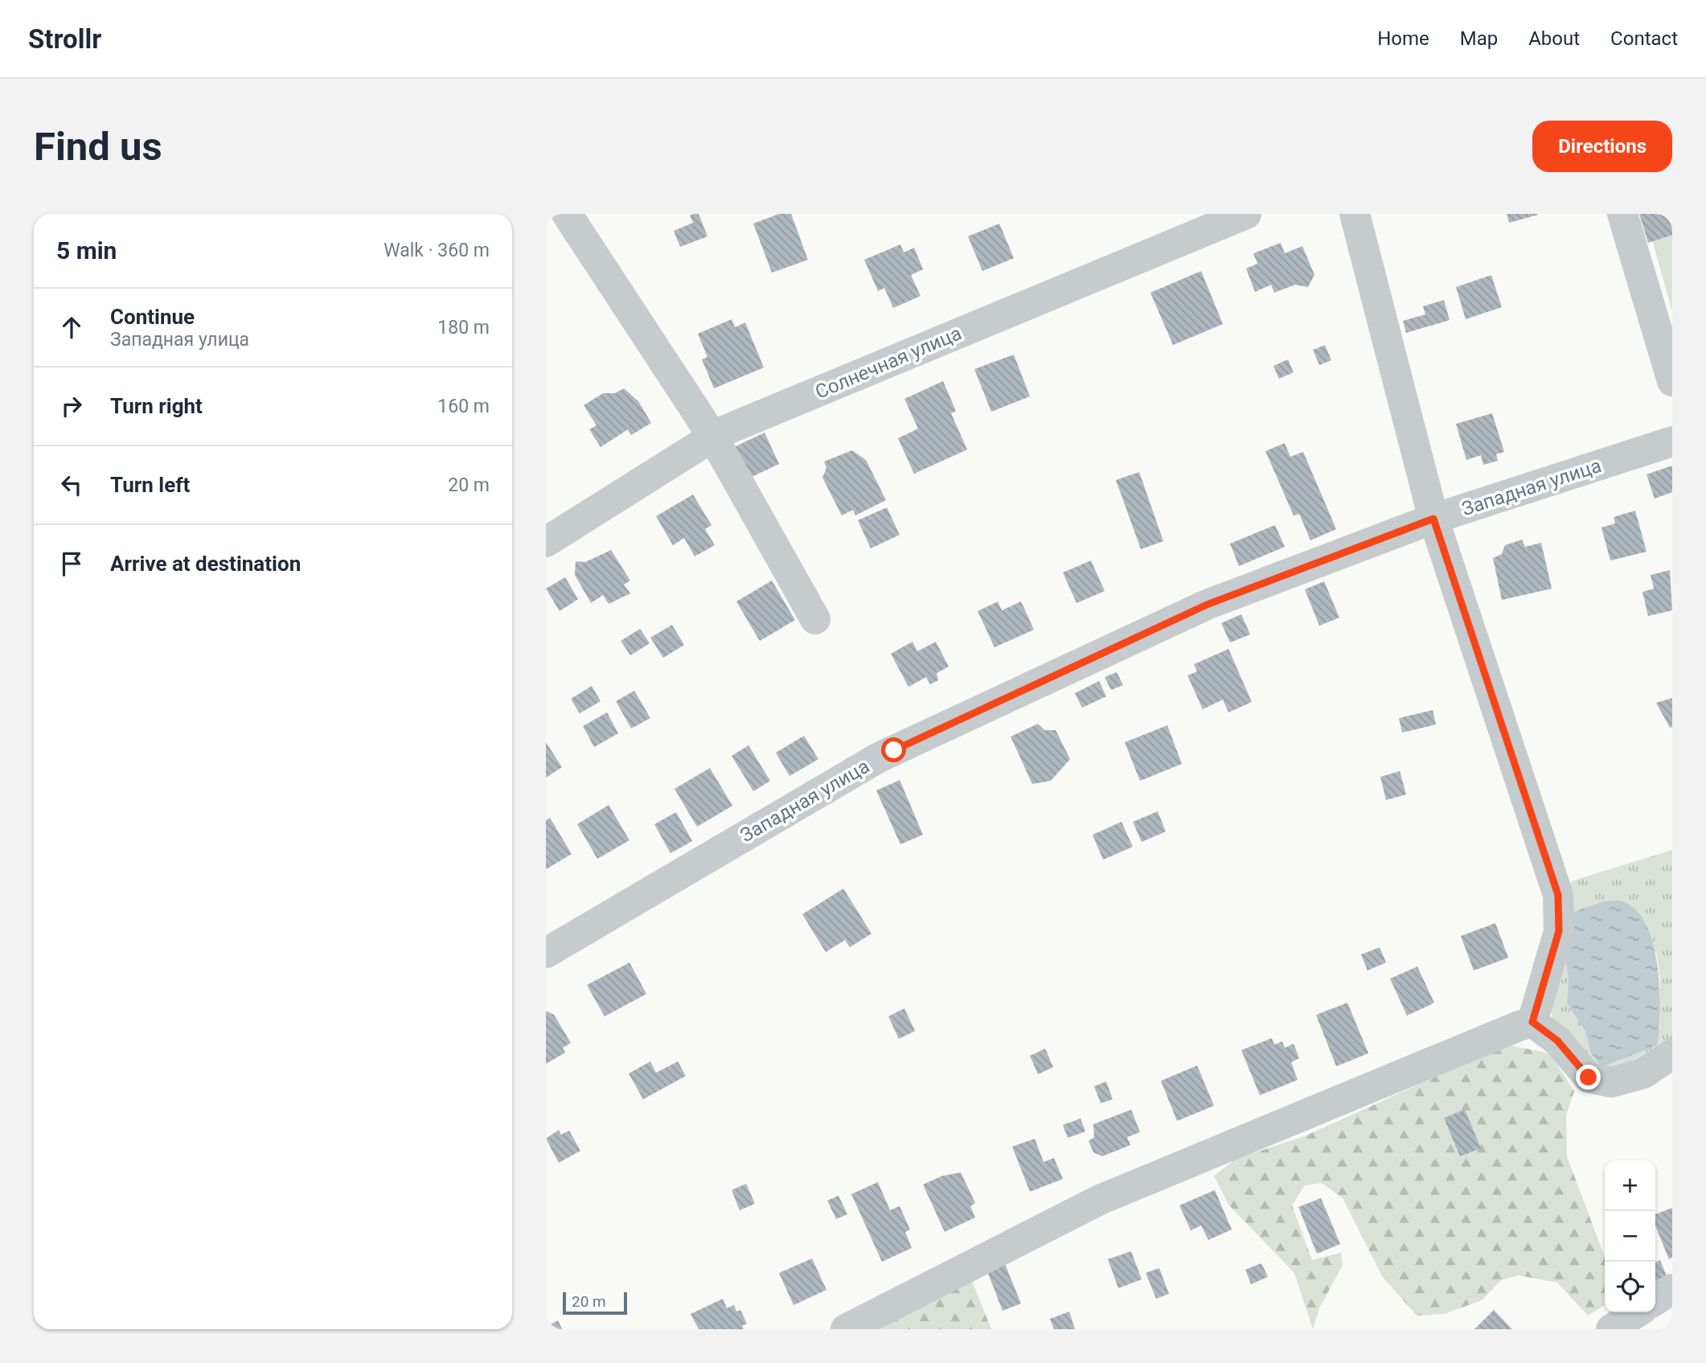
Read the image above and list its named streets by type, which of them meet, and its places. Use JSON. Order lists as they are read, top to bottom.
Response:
{
  "streets": {
    "street": ["Солнечная улица", "Западная улица"]
  },
  "scale_bar": "20 m",
  "page": {
    "header": "Strollr",
    "nav": [
      "Home",
      "Map",
      "About",
      "Contact"
    ],
    "buttons": "Directions",
    "title": "Find us",
    "heading": ["5 min", "Walk · 360 m"],
    "list": [
      ["Continue", "Западная улица", "180 m"],
      ["Turn right", "160 m"],
      ["Turn left", "20 m"],
      "Arrive at destination"
    ],
    "map_buttons": ["+", "−"],
    "scale": "20 m"
  }
}
